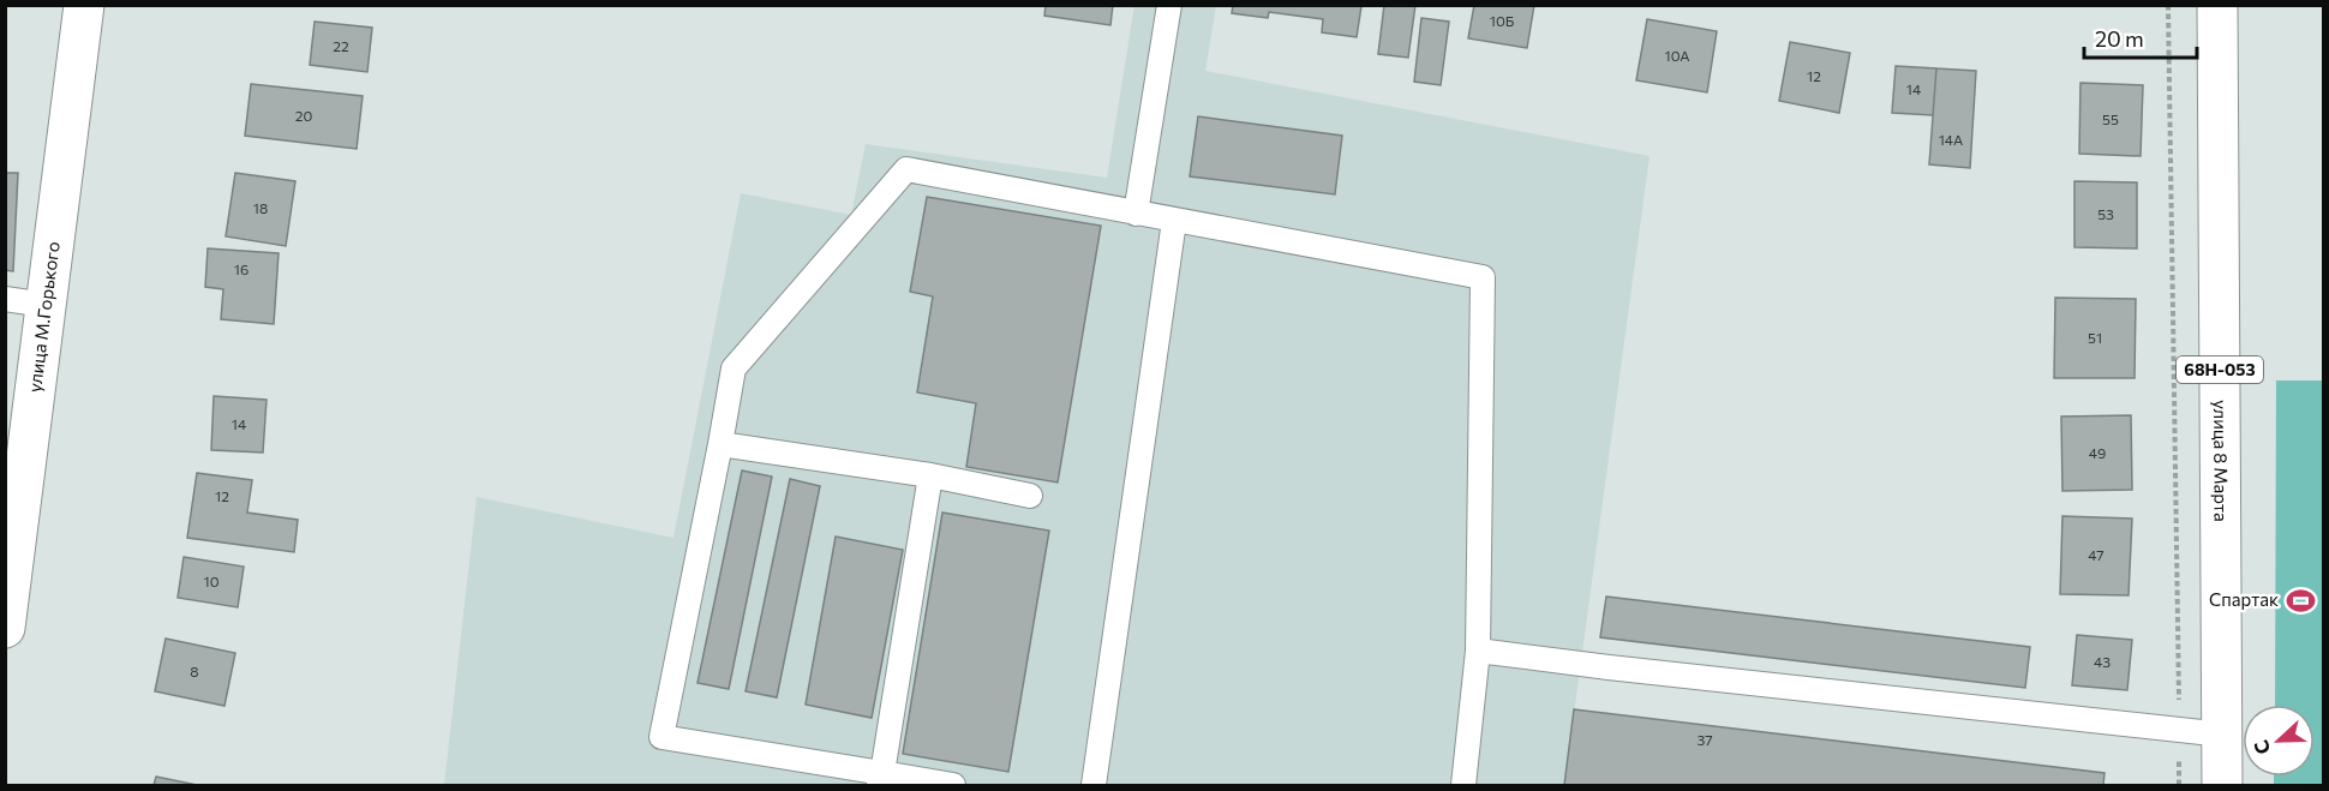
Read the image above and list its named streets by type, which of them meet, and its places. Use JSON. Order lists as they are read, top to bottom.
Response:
{
  "streets": {
    "main road": ["улица М.Горького", "68Н-053", "улица 8 Марта"]
  },
  "places": {
    "sports": ["Спартак"]
  },
  "house_numbers": [
    "10Б",
    "22",
    "10А",
    "12",
    "14",
    "20",
    "55",
    "14А",
    "18",
    "53",
    "16",
    "51",
    "14",
    "49",
    "12",
    "47",
    "10",
    "43",
    "8",
    "37"
  ],
  "scale_bar": "20 m",
  "north": "left"
}
